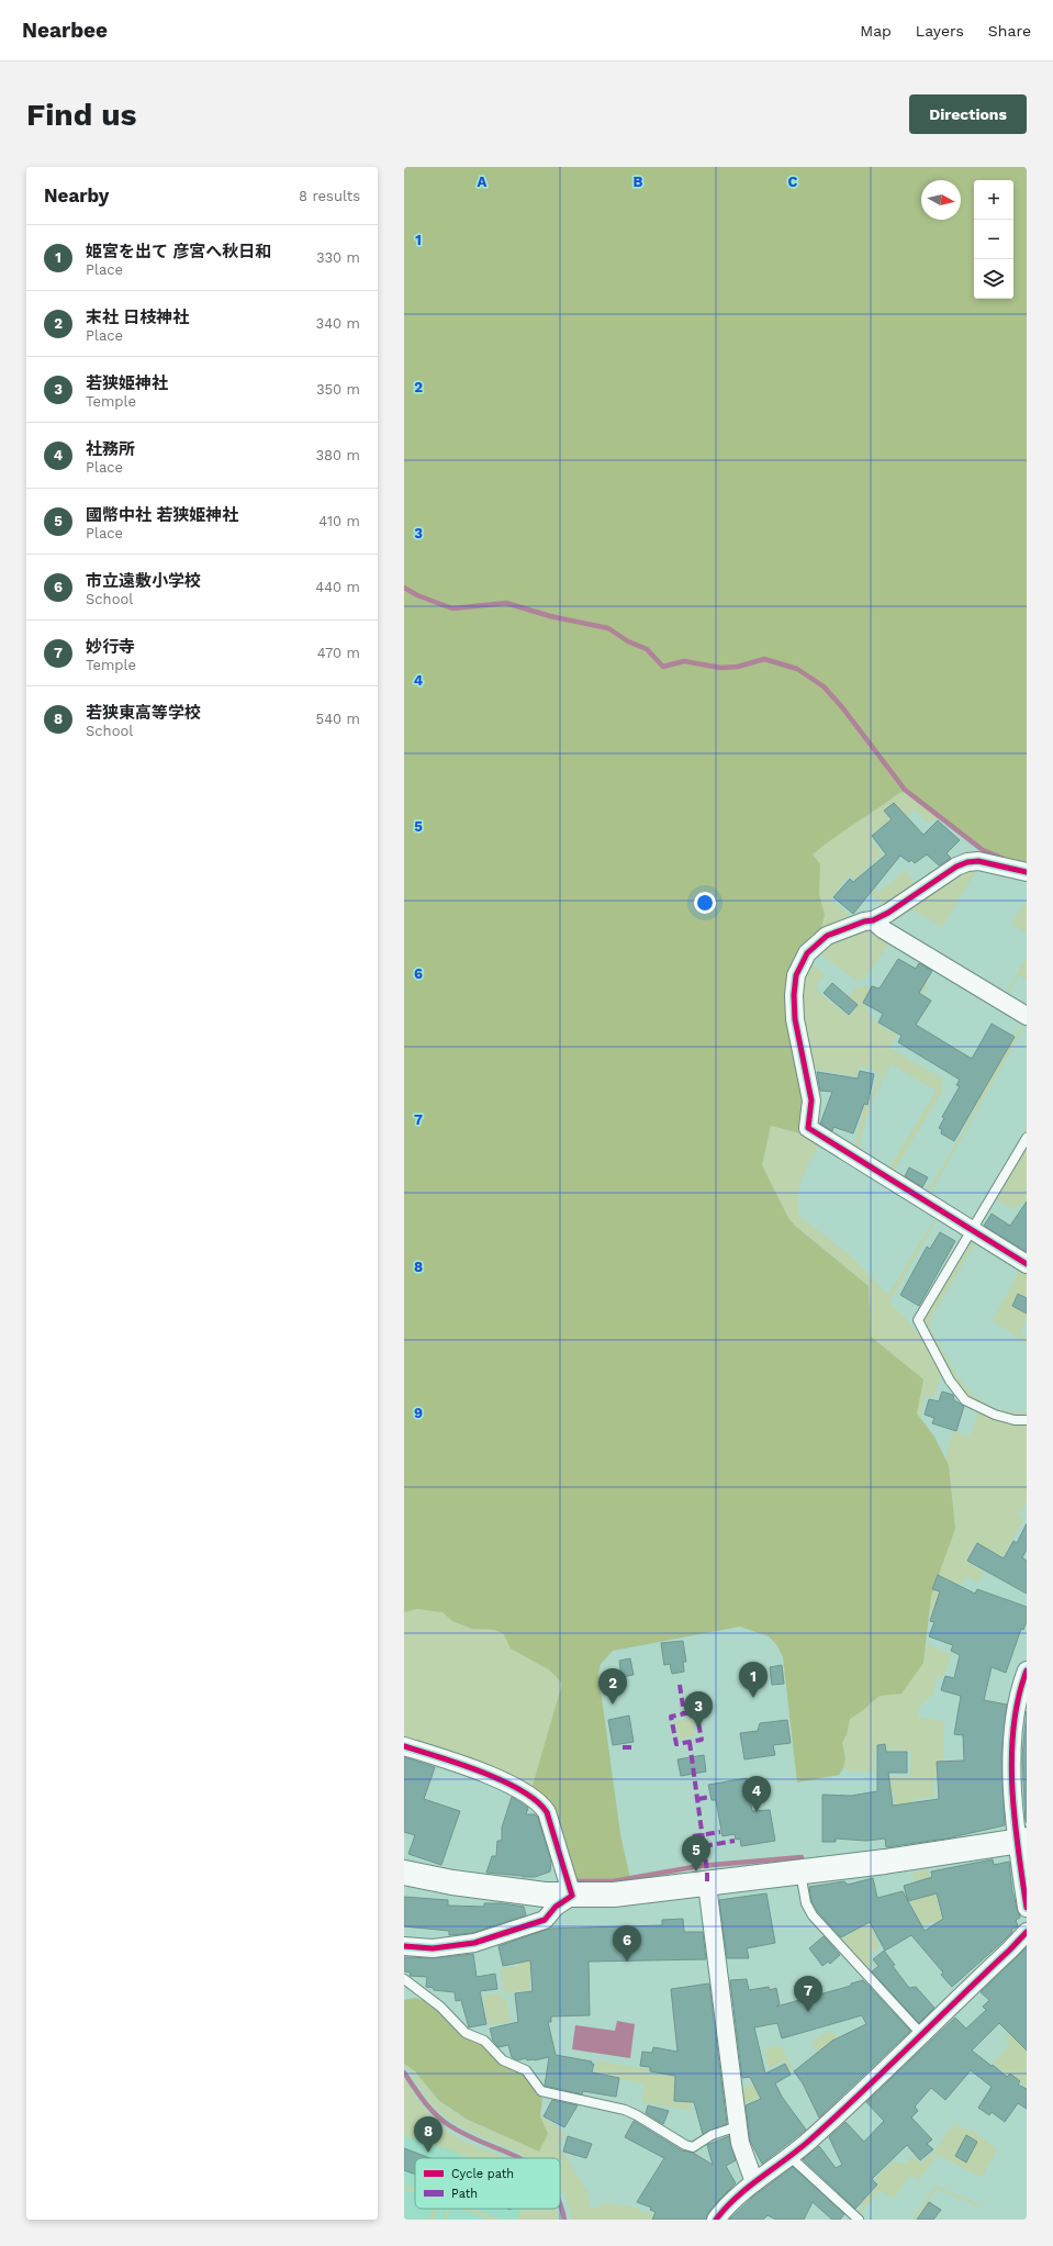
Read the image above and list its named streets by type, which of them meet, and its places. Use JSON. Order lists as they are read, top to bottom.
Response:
{
  "legend": ["Cycle path", "Path"],
  "north": "right",
  "page": {
    "header": "Nearbee",
    "nav": ["Map", "Layers", "Share"],
    "buttons": "Directions",
    "title": "Find us",
    "heading": ["Nearby", "8 results"],
    "map_buttons": ["+", "−"],
    "list": [
      {
        "mark": "1",
        "name": "姫宮を出て 彦宮へ秋日和",
        "note": "Place",
        "value": "330 m"
      },
      {
        "mark": "2",
        "name": "末社 日枝神社",
        "note": "Place",
        "value": "340 m"
      },
      {
        "mark": "3",
        "name": "若狭姫神社",
        "note": "Temple",
        "value": "350 m"
      },
      {
        "mark": "4",
        "name": "社務所",
        "note": "Place",
        "value": "380 m"
      },
      {
        "mark": "5",
        "name": "國幣中社 若狭姫神社",
        "note": "Place",
        "value": "410 m"
      },
      {
        "mark": "6",
        "name": "市立遠敷小学校",
        "note": "School",
        "value": "440 m"
      },
      {
        "mark": "7",
        "name": "妙行寺",
        "note": "Temple",
        "value": "470 m"
      },
      {
        "mark": "8",
        "name": "若狭東高等学校",
        "note": "School",
        "value": "540 m"
      }
    ],
    "pins": [
      "1",
      "2",
      "3",
      "4",
      "5",
      "6",
      "7",
      "8"
    ]
  },
  "grid": {
    "columns": ["A", "B", "C"],
    "rows": [
      "1",
      "2",
      "3",
      "4",
      "5",
      "6",
      "7",
      "8",
      "9"
    ]
  }
}
